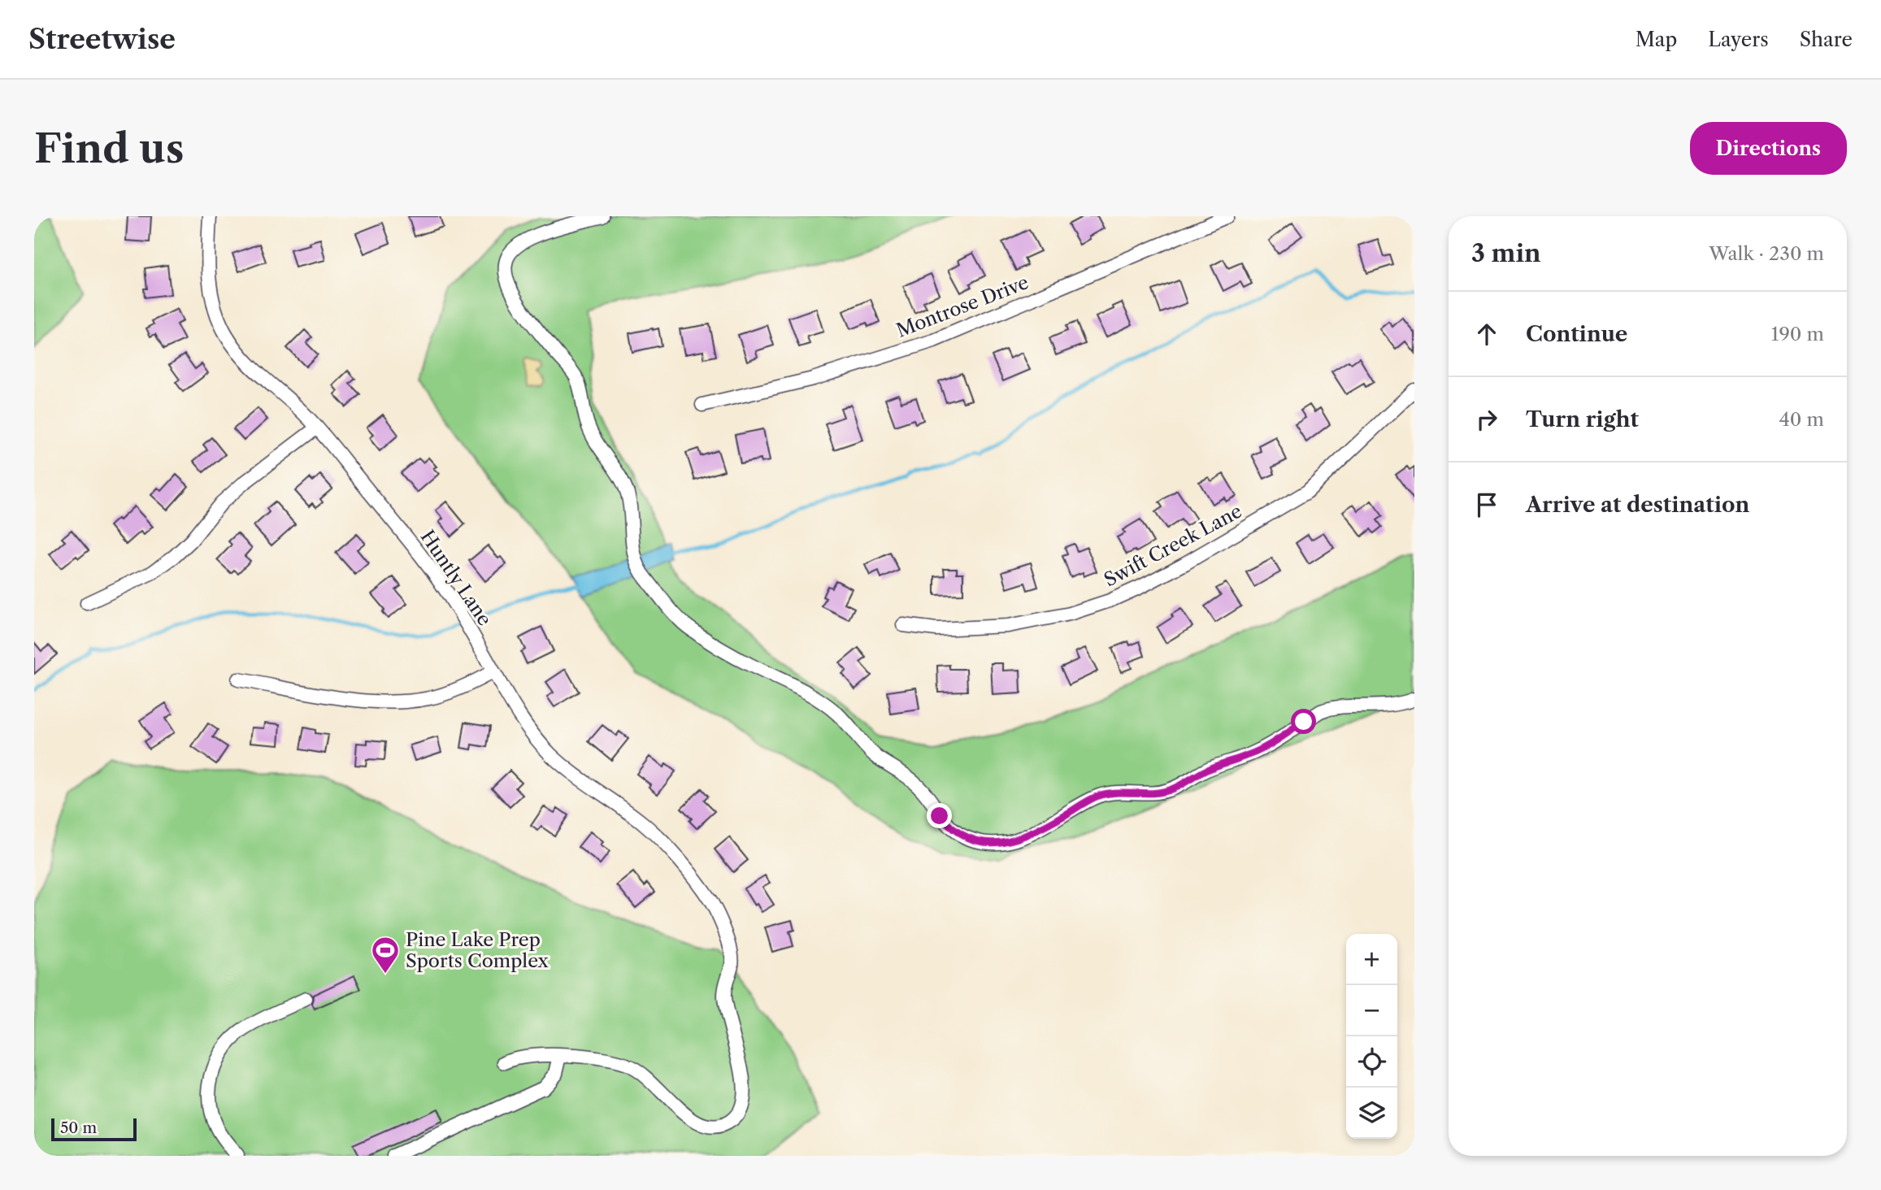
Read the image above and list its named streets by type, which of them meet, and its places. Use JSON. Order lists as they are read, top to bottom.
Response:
{
  "streets": {
    "street": ["Montrose Drive", "Swift Creek Lane", "Huntly Lane"]
  },
  "places": {
    "sports": ["Pine Lake Prep Sports Complex"]
  },
  "scale_bar": "50 m",
  "page": {
    "header": "Streetwise",
    "nav": ["Map", "Layers", "Share"],
    "buttons": "Directions",
    "title": "Find us",
    "heading": ["3 min", "Walk · 230 m"],
    "list": [
      ["Continue", "190 m"],
      ["Turn right", "40 m"],
      "Arrive at destination"
    ],
    "map_buttons": ["+", "−"],
    "scale": "50 m"
  }
}
